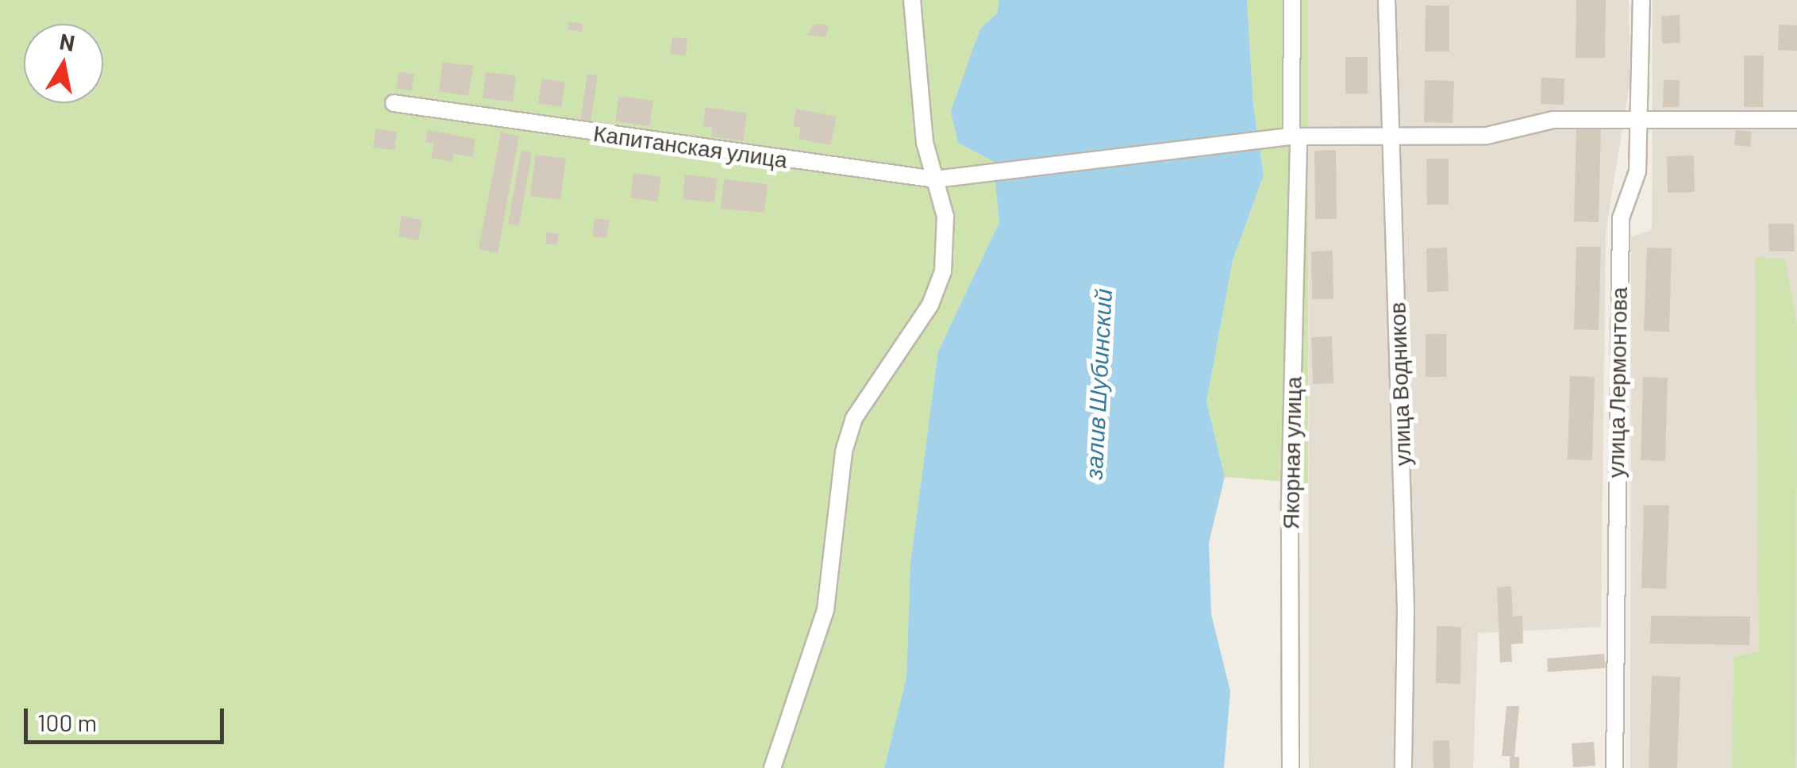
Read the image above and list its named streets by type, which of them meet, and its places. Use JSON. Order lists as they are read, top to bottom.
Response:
{
  "streets": {
    "street": [
      "Капитанская улица",
      "улица Лермонтова",
      "улица Водников",
      "Якорная улица"
    ]
  },
  "crossings": [
    ["Капитанская улица", "улица Лермонтова"],
    ["Капитанская улица", "улица Водников"],
    ["Капитанская улица", "Якорная улица"]
  ],
  "water": ["залив Шубинский"],
  "scale_bar": "100 m",
  "north": "top"
}
